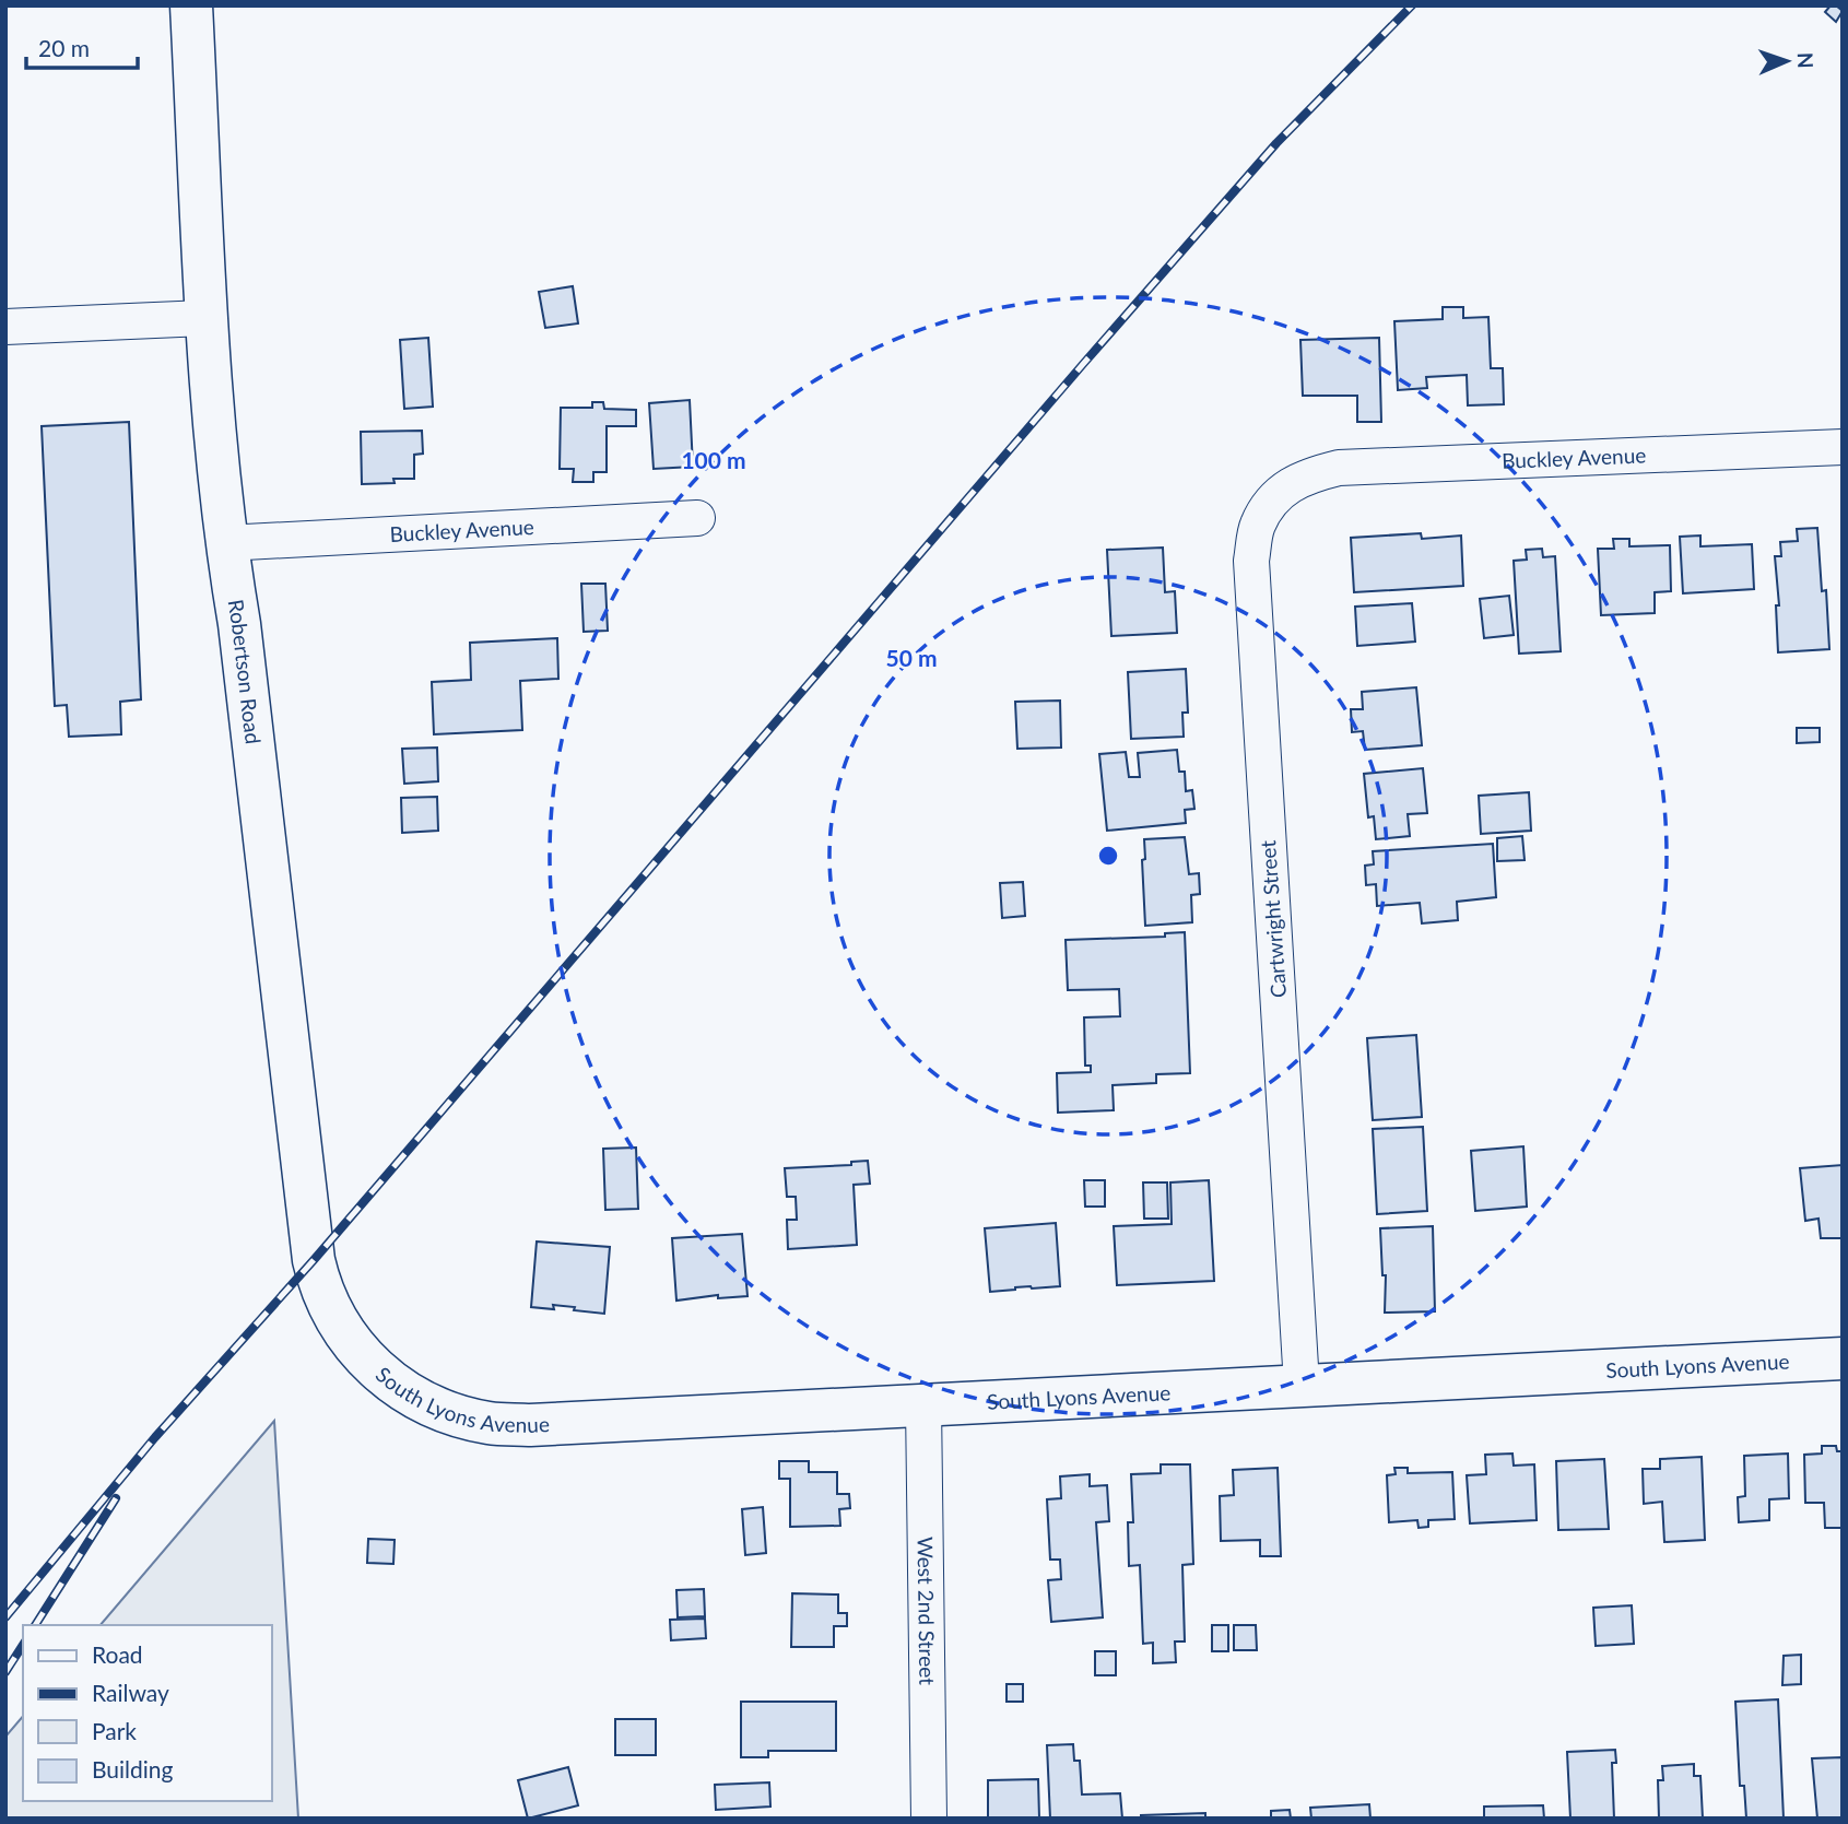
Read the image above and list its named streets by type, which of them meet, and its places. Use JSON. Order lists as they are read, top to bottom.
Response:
{
  "streets": {
    "street": [
      "Buckley Avenue",
      "Robertson Road",
      "Cartwright Street",
      "South Lyons Avenue",
      "West 2nd Street"
    ]
  },
  "crossings": [
    ["Buckley Avenue", "Robertson Road"],
    ["Buckley Avenue", "Cartwright Street"],
    ["Robertson Road", "South Lyons Avenue"],
    ["Cartwright Street", "South Lyons Avenue"],
    ["South Lyons Avenue", "West 2nd Street"]
  ],
  "legend": [
    "Road",
    "Railway",
    "Park",
    "Building"
  ],
  "scale_bar": "20 m",
  "north": "right",
  "rings": ["100 m", "50 m"]
}
